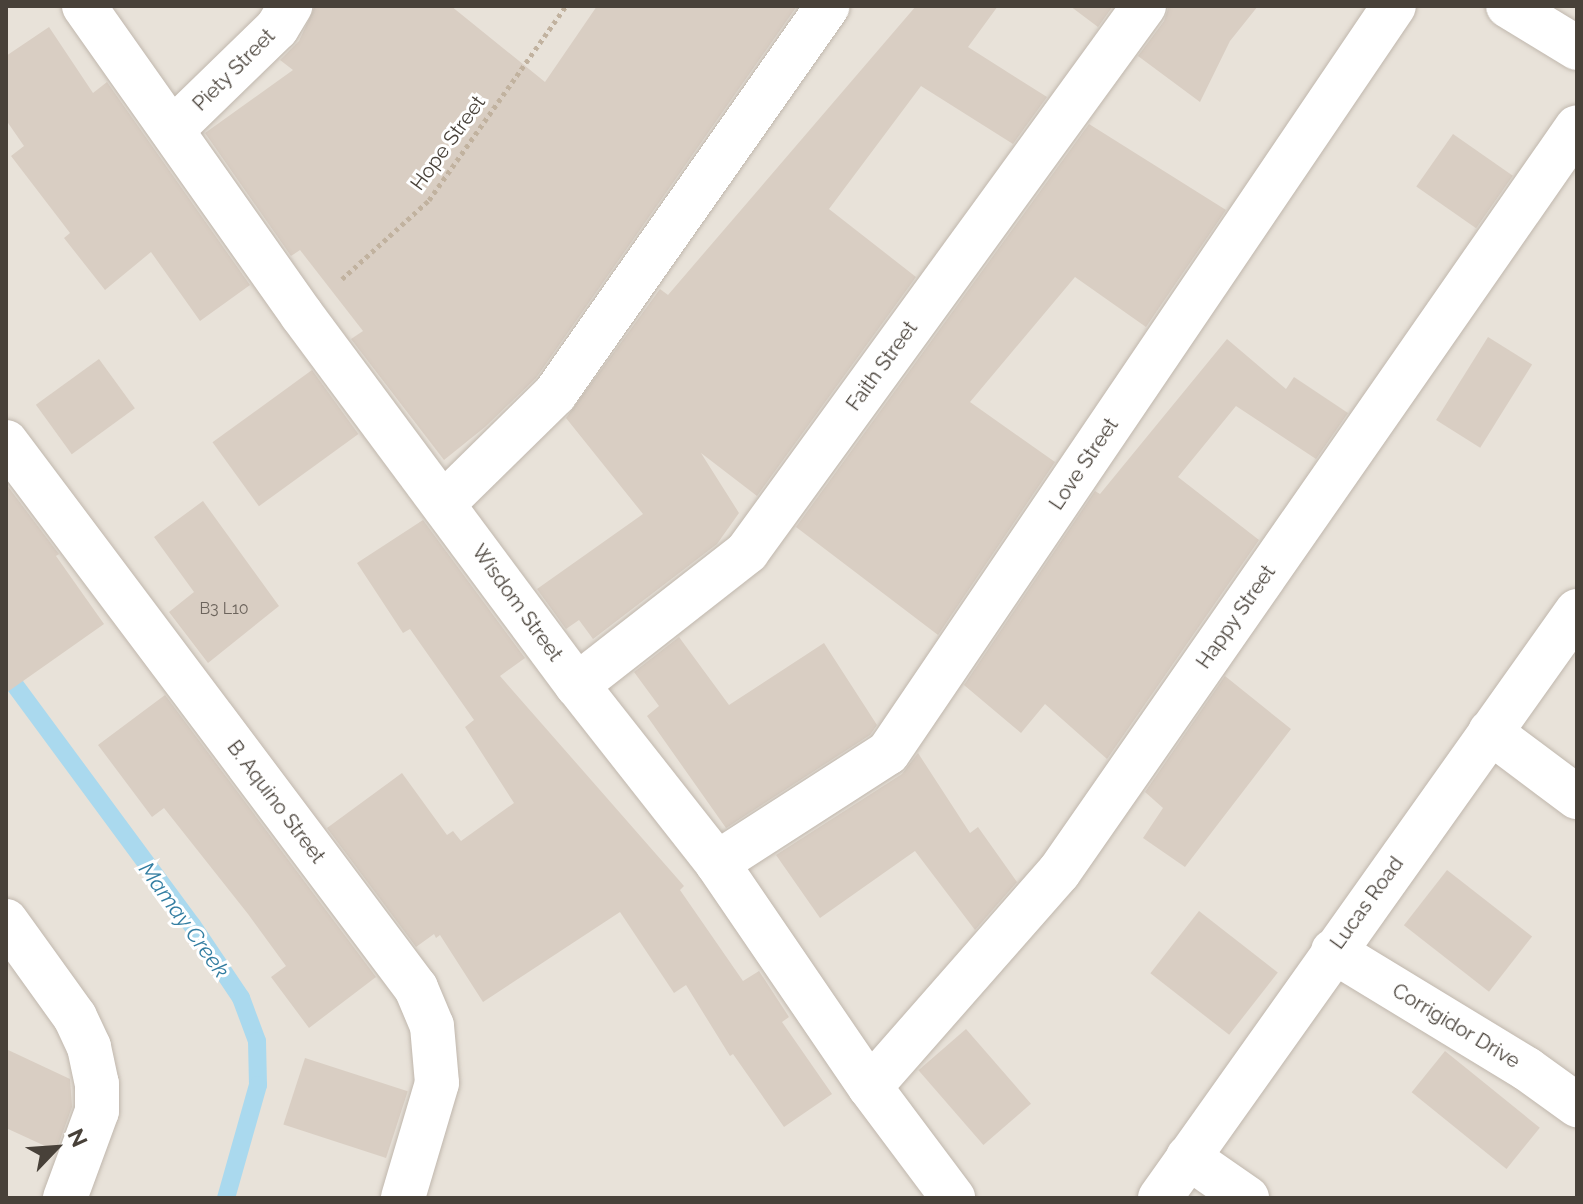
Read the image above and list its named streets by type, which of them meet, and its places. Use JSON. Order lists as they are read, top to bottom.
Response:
{
  "streets": {
    "street": [
      "Piety Street",
      "Faith Street",
      "Love Street",
      "Wisdom Street",
      "Happy Street",
      "B. Aquino Street",
      "Lucas Road",
      "Corrigidor Drive"
    ],
    "path": ["Hope Street"]
  },
  "crossings": [
    ["Piety Street", "Wisdom Street"],
    ["Hope Street", "Wisdom Street"],
    ["Faith Street", "Wisdom Street"],
    ["Love Street", "Wisdom Street"],
    ["Wisdom Street", "Happy Street"],
    ["Lucas Road", "Corrigidor Drive"]
  ],
  "water": ["Mamay Creek"],
  "house_numbers": ["B3 L10"],
  "north": "top right"
}
